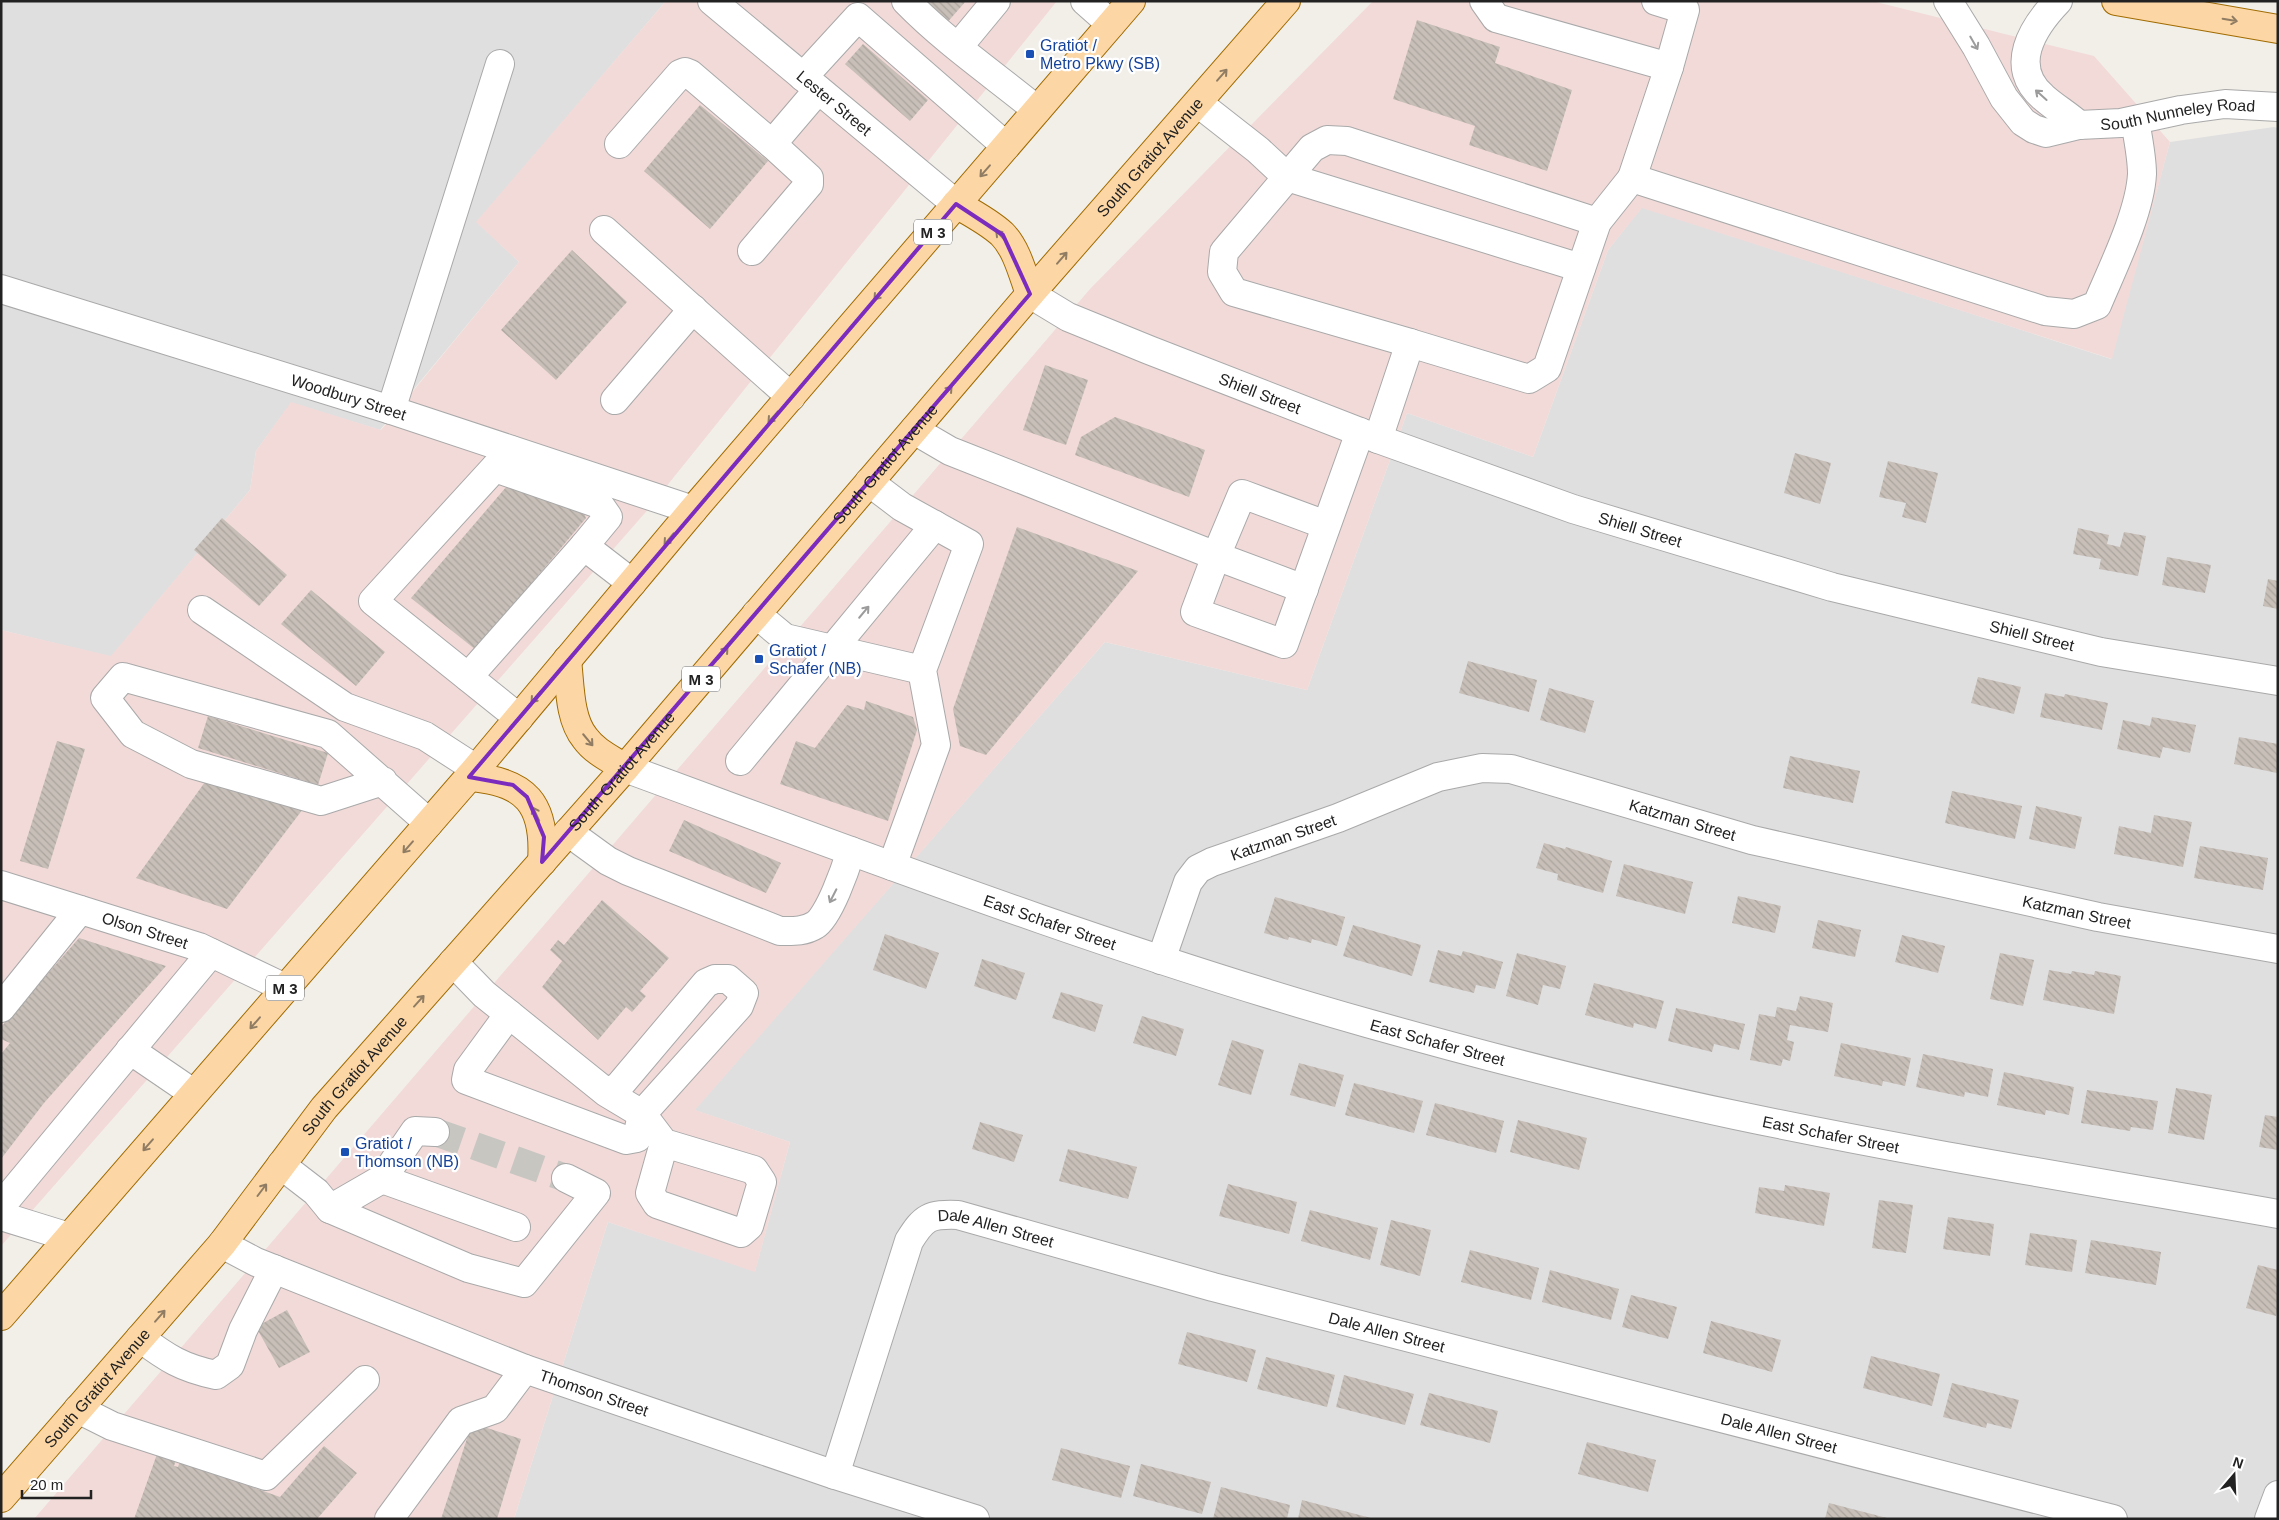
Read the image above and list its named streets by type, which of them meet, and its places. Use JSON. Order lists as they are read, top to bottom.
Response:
{
  "streets": {
    "main road": ["South Gratiot Avenue", "M 3"],
    "street": [
      "Lester Street",
      "South Nunneley Road",
      "Shiell Street",
      "Woodbury Street",
      "Katzman Street",
      "East Schafer Street",
      "Olson Street",
      "Dale Allen Street",
      "Thomson Street"
    ]
  },
  "crossings": [
    ["Lester Street", "M 3"],
    ["South Gratiot Avenue", "Shiell Street"],
    ["South Gratiot Avenue", "East Schafer Street"],
    ["South Gratiot Avenue", "Thomson Street"],
    ["M 3", "Woodbury Street"],
    ["M 3", "Olson Street"],
    ["Katzman Street", "East Schafer Street"],
    ["Dale Allen Street", "Thomson Street"]
  ],
  "places": {
    "transit": ["Gratiot / Metro Pkwy (SB)", "Gratiot / Schafer (NB)", "Gratiot / Thomson (NB)"]
  },
  "scale_bar": "20 m",
  "north": "top"
}
